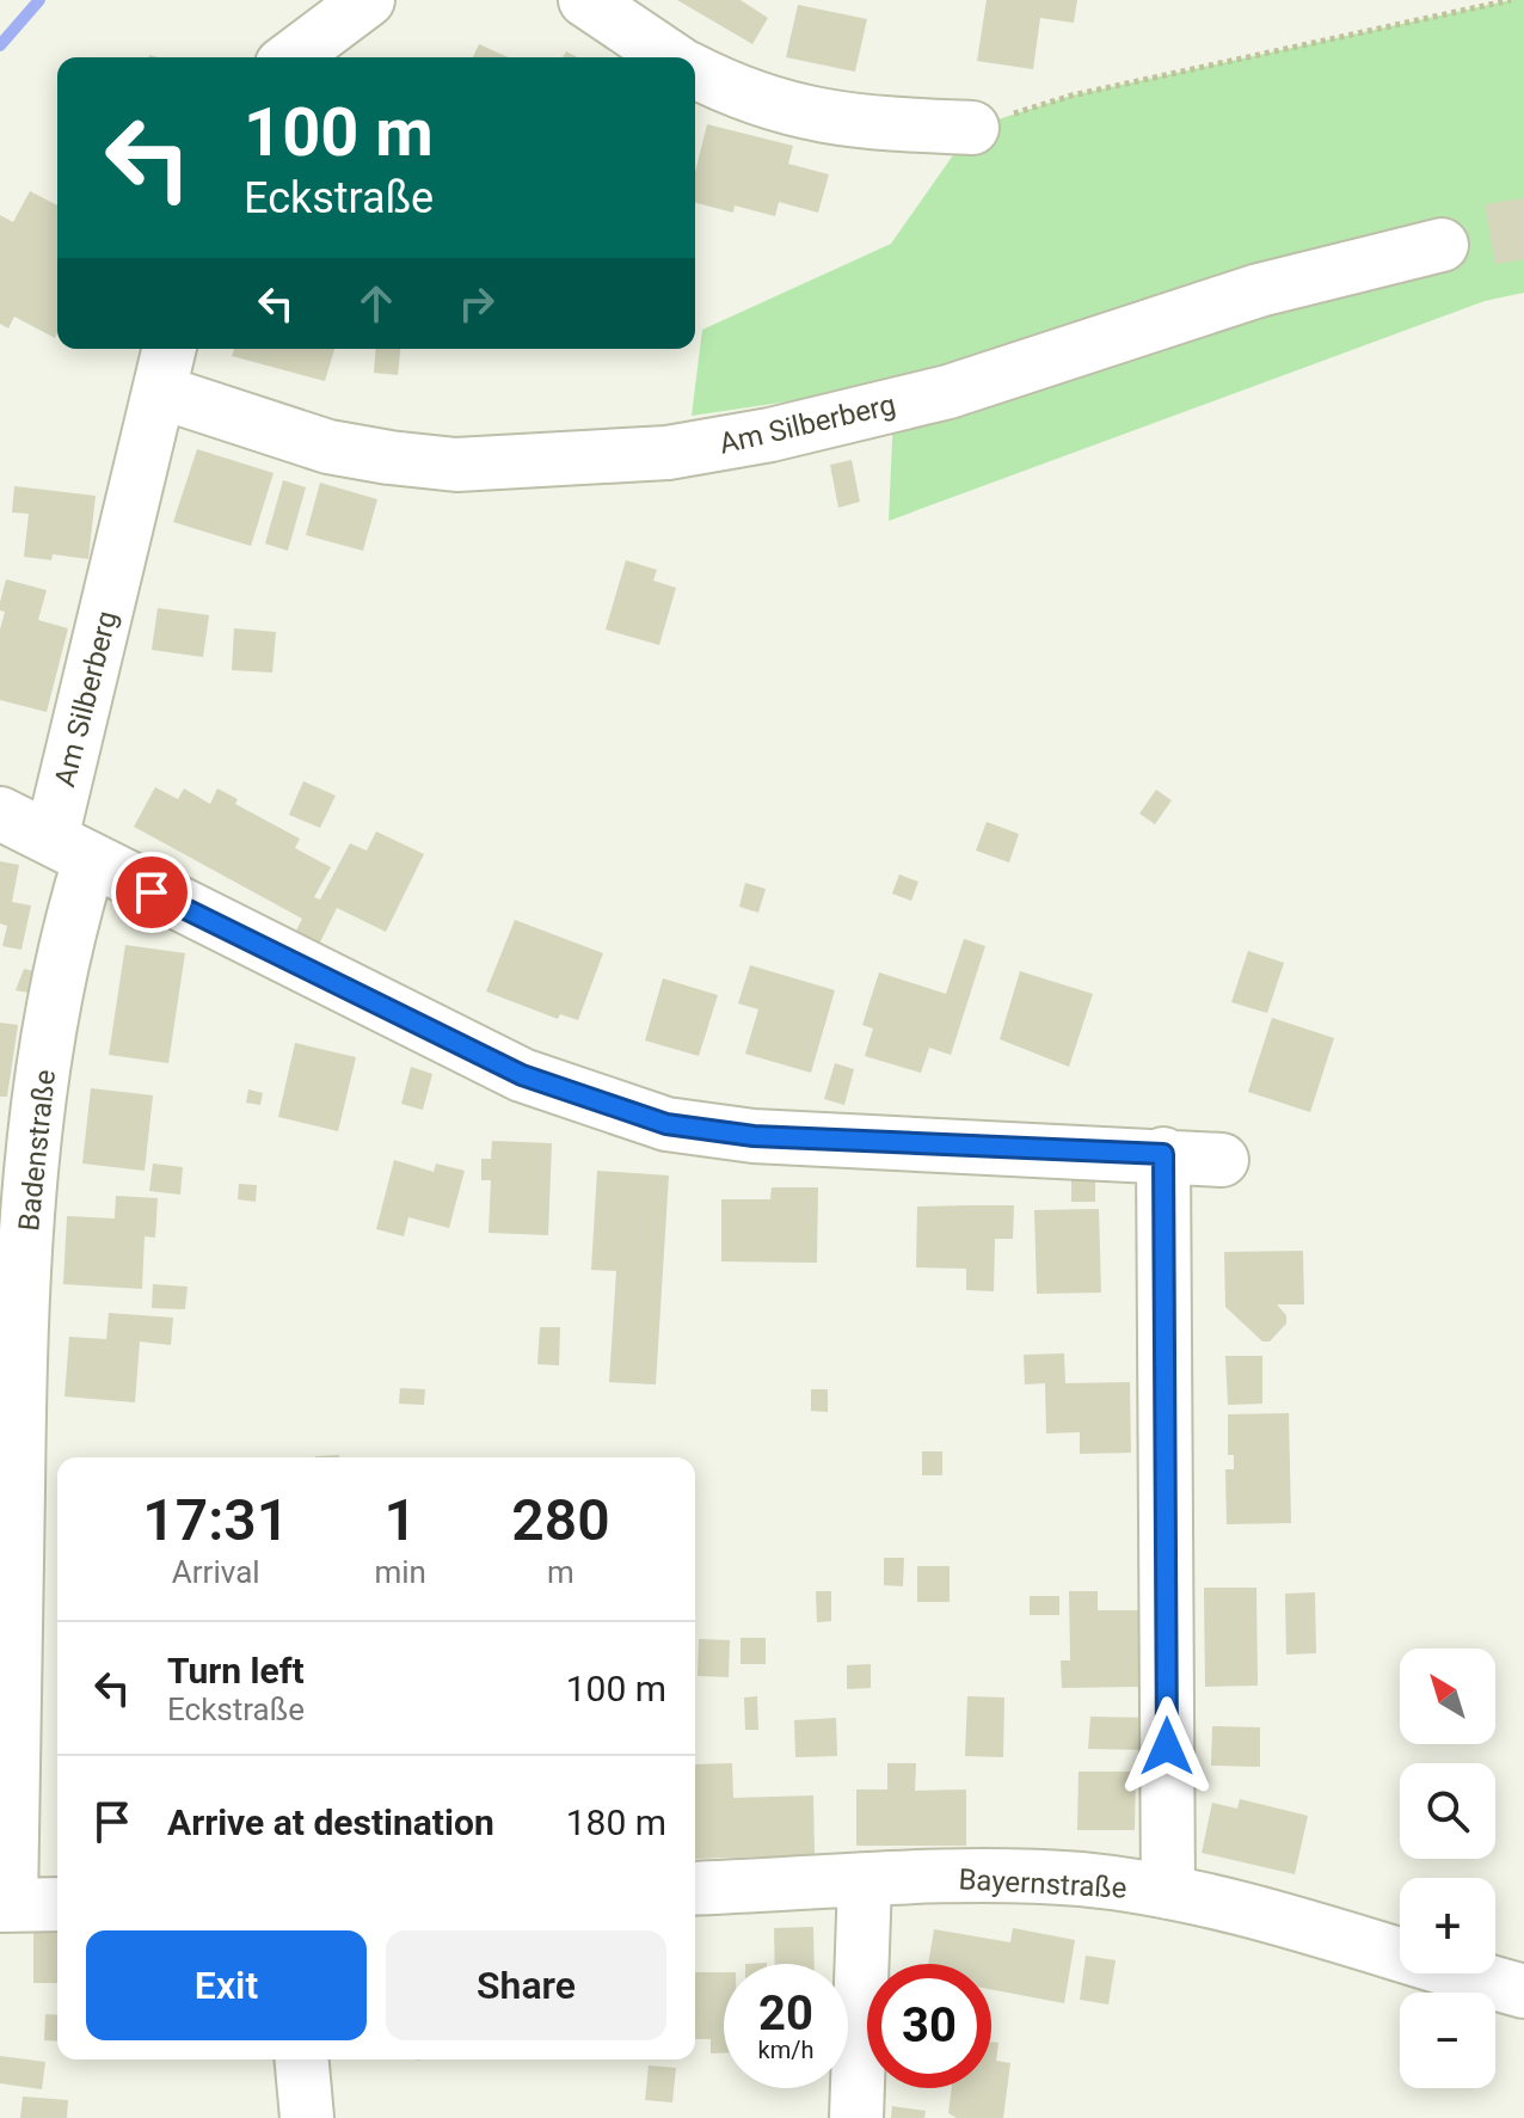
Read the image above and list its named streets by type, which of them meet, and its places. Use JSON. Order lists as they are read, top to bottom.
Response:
{
  "streets": {
    "street": ["Am Silberberg", "Badenstraße", "Bayernstraße"]
  },
  "crossings": [
    ["Am Silberberg", "Badenstraße"]
  ],
  "north": "top left",
  "page": {
    "turn": ["100 m", "Eckstraße"],
    "eta": [
      "17:31",
      "Arrival",
      "1",
      "min",
      "280",
      "m"
    ],
    "list": [
      {
        "name": "Turn left",
        "note": "Eckstraße",
        "value": "100 m"
      },
      {
        "name": "Arrive at destination",
        "value": "180 m"
      }
    ],
    "map_buttons": ["+", "−"],
    "buttons": ["Exit", "Share"],
    "speed": "20 km/h",
    "limit": "30"
  }
}
